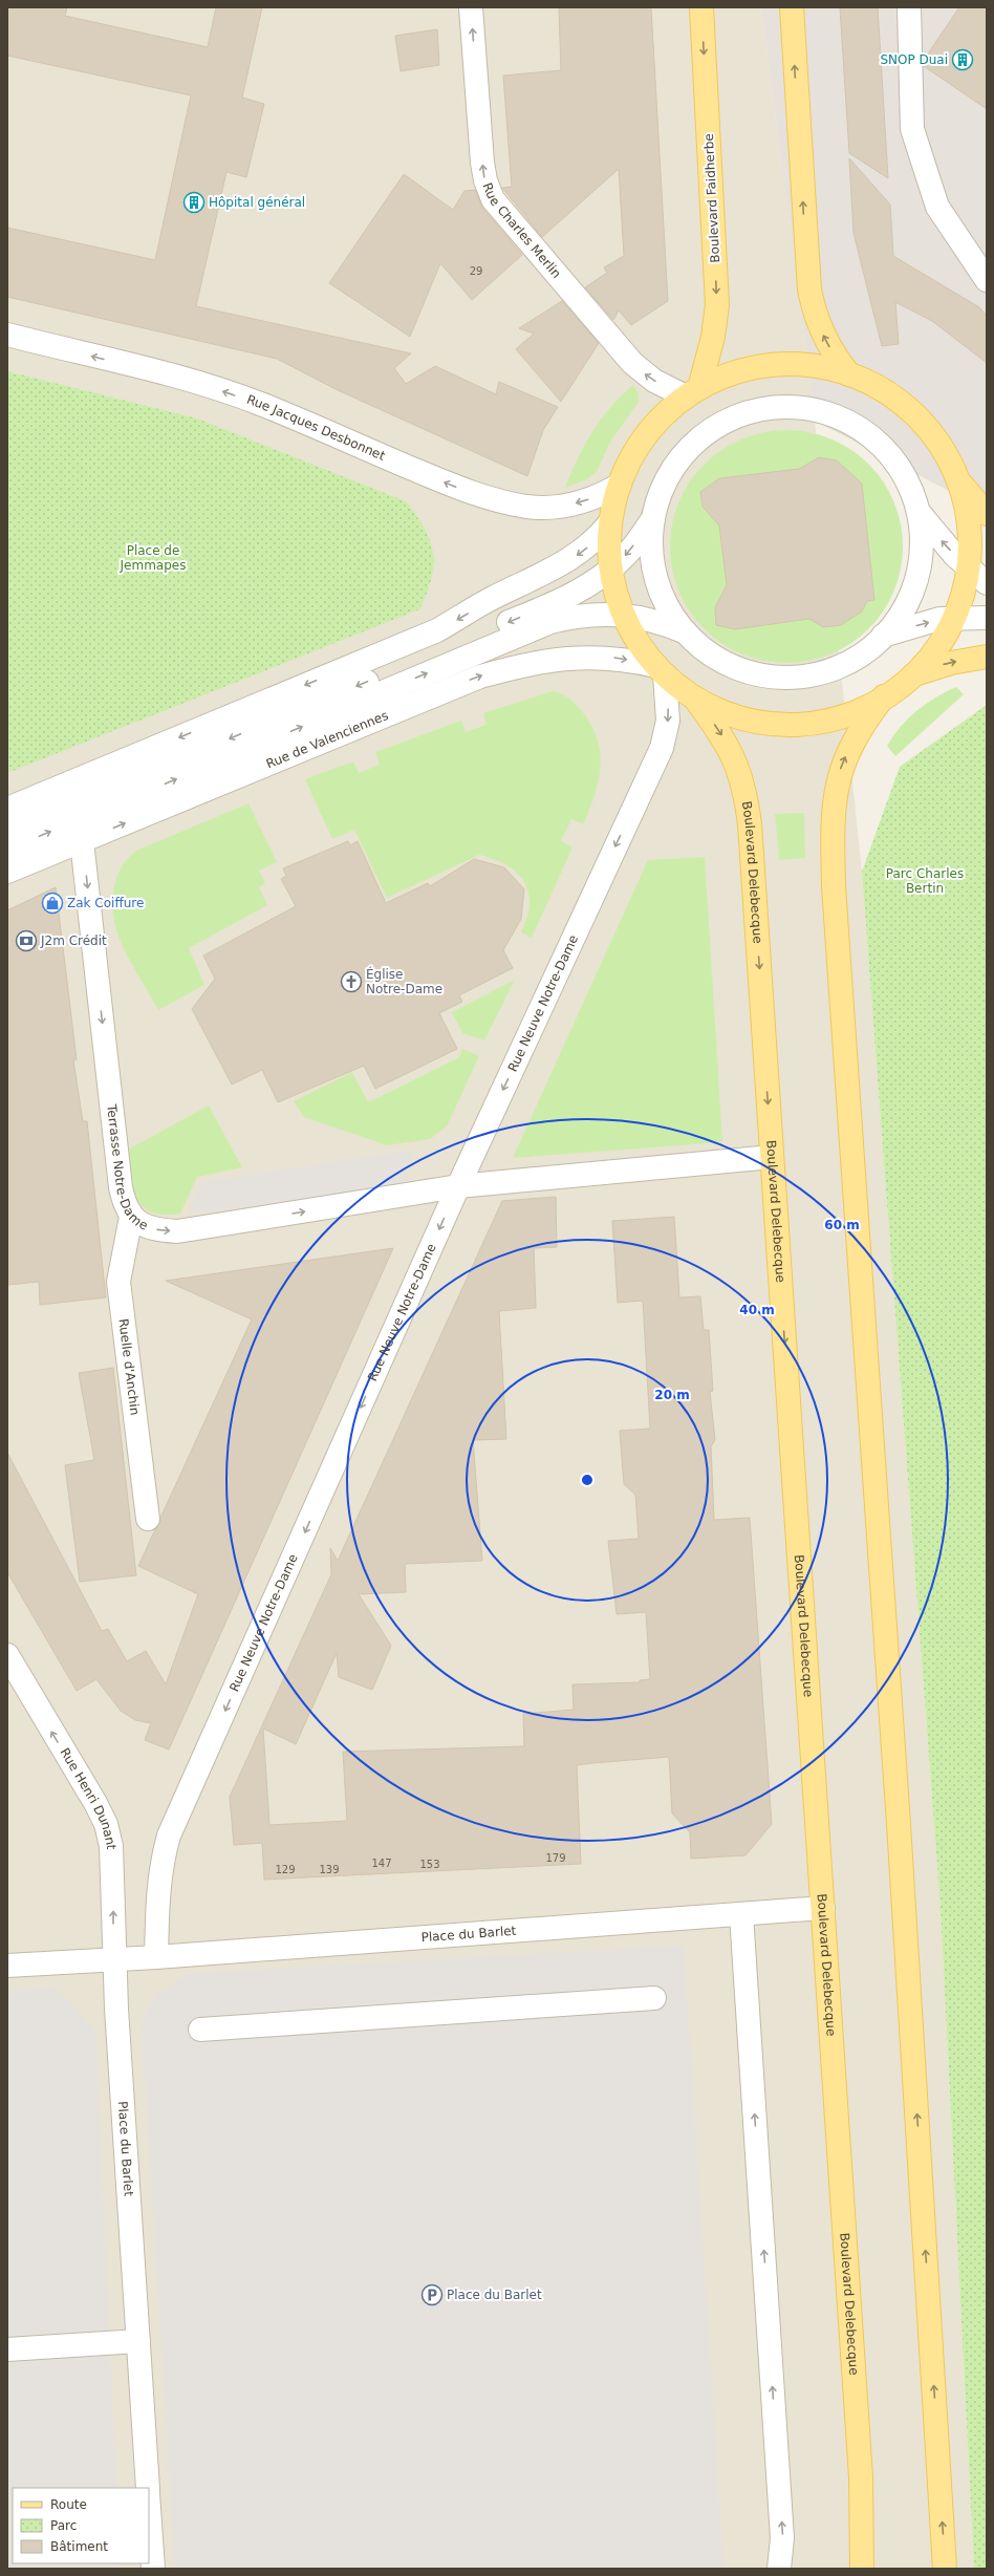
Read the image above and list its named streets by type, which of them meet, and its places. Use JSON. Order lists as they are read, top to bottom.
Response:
{
  "streets": {
    "main road": ["Boulevard Faidherbe", "Boulevard Delebecque"],
    "street": [
      "Rue Charles Merlin",
      "Rue Jacques Desbonnet",
      "Rue de Valenciennes",
      "Rue Neuve Notre-Dame",
      "Terrasse Notre-Dame",
      "Ruelle d'Anchin",
      "Rue Henri Dunant",
      "Place du Barlet"
    ]
  },
  "crossings": [
    ["Boulevard Faidherbe", "Rue Charles Merlin"],
    ["Rue de Valenciennes", "Rue Neuve Notre-Dame"],
    ["Rue de Valenciennes", "Terrasse Notre-Dame"],
    ["Boulevard Delebecque", "Terrasse Notre-Dame"],
    ["Boulevard Delebecque", "Place du Barlet"],
    ["Rue Neuve Notre-Dame", "Terrasse Notre-Dame"],
    ["Rue Neuve Notre-Dame", "Place du Barlet"],
    ["Terrasse Notre-Dame", "Ruelle d'Anchin"],
    ["Rue Henri Dunant", "Place du Barlet"]
  ],
  "one_way": [
    "Rue Charles Merlin",
    "Rue Jacques Desbonnet",
    "Rue Neuve Notre-Dame",
    "Rue Henri Dunant"
  ],
  "parks": ["Place de Jemmapes", "Parc Charles Bertin"],
  "places": {
    "building": ["SNOP Duai", "Hôpital général"],
    "shop": ["Zak Coiffure"],
    "bank": ["J2m Crédit"],
    "church": ["Église Notre-Dame"],
    "parking": ["Place du Barlet"]
  },
  "house_numbers": [
    "29",
    "179",
    "147",
    "153",
    "129",
    "139"
  ],
  "legend": ["Route", "Parc", "Bâtiment"],
  "rings": ["60 m", "40 m", "20 m"]
}
